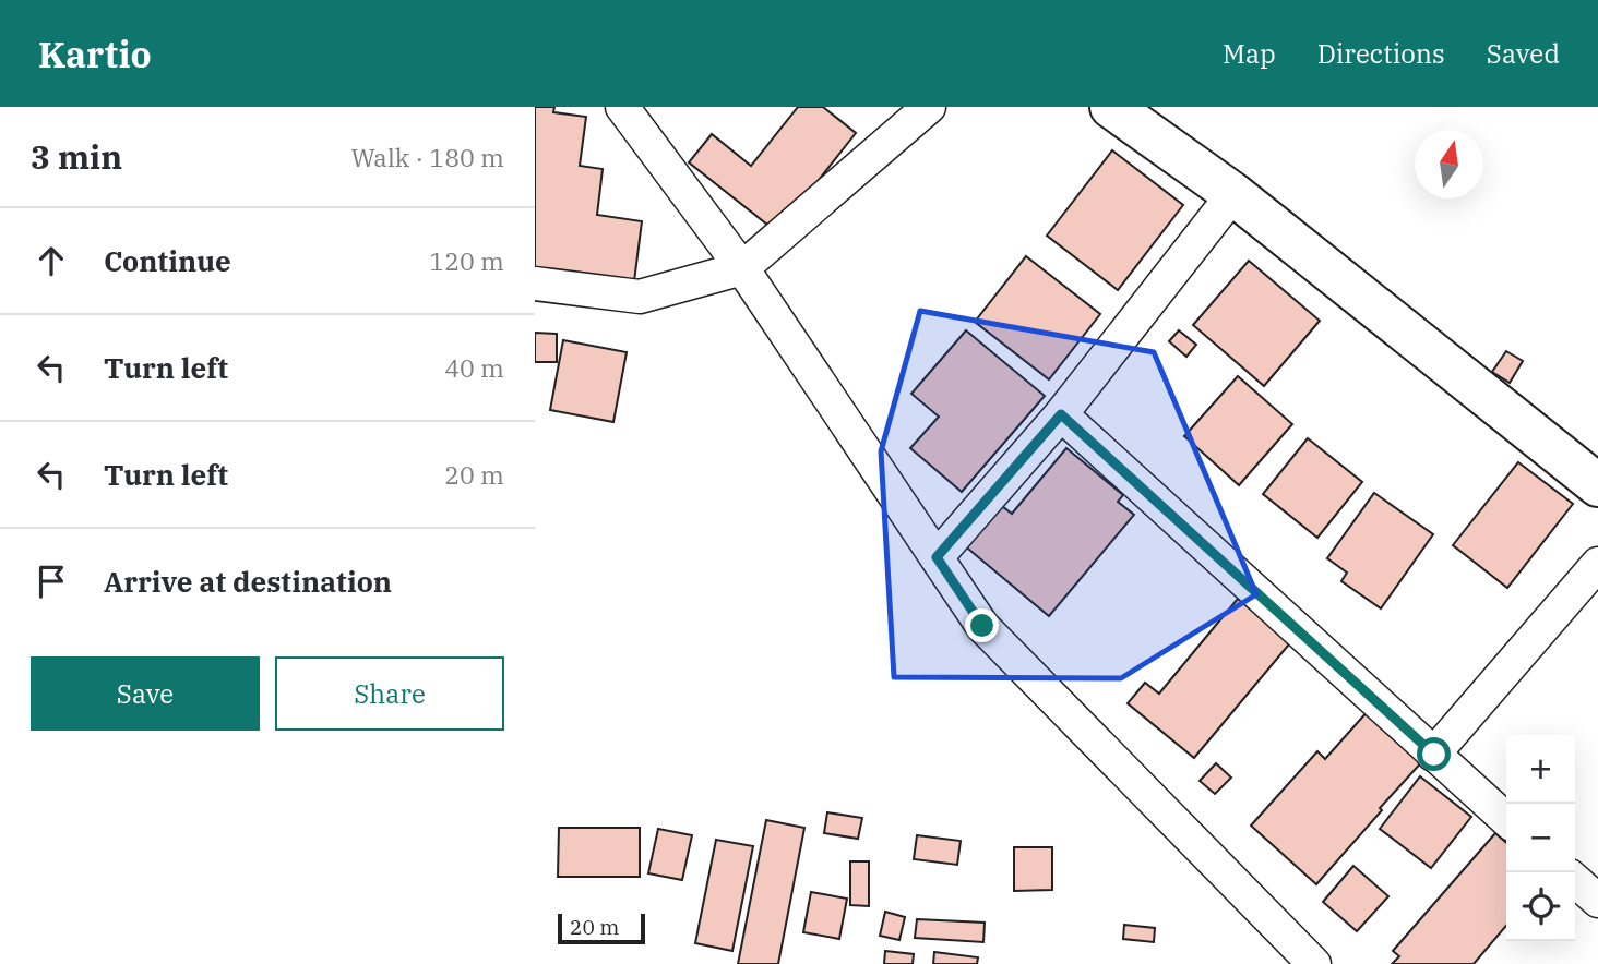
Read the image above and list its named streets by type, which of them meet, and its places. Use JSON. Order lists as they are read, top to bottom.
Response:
{
  "scale_bar": "20 m",
  "north": "top",
  "page": {
    "header": "Kartio",
    "nav": ["Map", "Directions", "Saved"],
    "heading": ["3 min", "Walk · 180 m"],
    "list": [
      ["Continue", "120 m"],
      ["Turn left", "40 m"],
      ["Turn left", "20 m"],
      "Arrive at destination"
    ],
    "buttons": ["Save", "Share"],
    "map_buttons": ["+", "−"],
    "scale": "20 m"
  }
}
